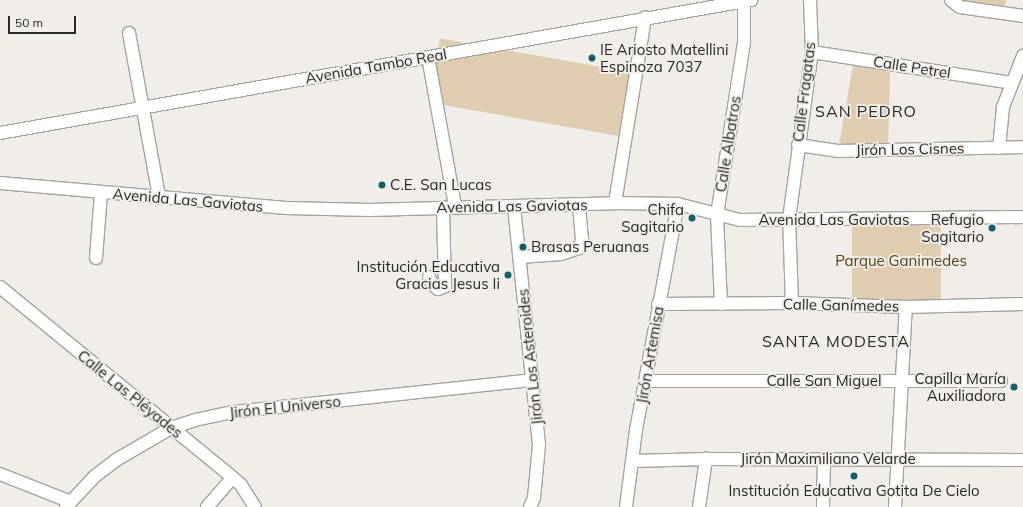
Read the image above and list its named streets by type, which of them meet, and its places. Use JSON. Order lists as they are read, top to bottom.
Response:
{
  "streets": {
    "street": [
      "Avenida Tambo Real",
      "Calle Petrel",
      "Calle Fragatas",
      "Calle Albatros",
      "Jirón Los Cisnes",
      "Avenida Las Gaviotas",
      "Calle Ganímedes",
      "Jirón Artemisa",
      "Jirón Los Asteroides",
      "Calle San Miguel",
      "Calle Las Pléyades",
      "Jirón El Universo",
      "Jirón Maximiliano Velarde"
    ]
  },
  "crossings": [
    ["Avenida Tambo Real", "Calle Albatros"],
    ["Calle Petrel", "Calle Fragatas"],
    ["Calle Fragatas", "Jirón Los Cisnes"],
    ["Calle Fragatas", "Avenida Las Gaviotas"],
    ["Calle Fragatas", "Calle Ganímedes"],
    ["Calle Albatros", "Avenida Las Gaviotas"],
    ["Calle Albatros", "Calle Ganímedes"],
    ["Avenida Las Gaviotas", "Jirón Artemisa"],
    ["Avenida Las Gaviotas", "Jirón Los Asteroides"],
    ["Calle Ganímedes", "Jirón Artemisa"],
    ["Jirón Artemisa", "Calle San Miguel"],
    ["Jirón Artemisa", "Jirón Maximiliano Velarde"],
    ["Jirón Los Asteroides", "Jirón El Universo"],
    ["Calle Las Pléyades", "Jirón El Universo"]
  ],
  "districts": ["SAN PEDRO", "SANTA MODESTA"],
  "parks": ["Parque Ganimedes"],
  "places": [
    "IE Ariosto Matellini Espinoza 7037",
    "C.E. San Lucas",
    "Chifa Sagitario",
    "Refugio Sagitario",
    "Brasas Peruanas",
    "Institución Educativa Gracias Jesus Ii",
    "Capilla María Auxiliadora",
    "Institución Educativa Gotita De Cielo"
  ],
  "scale_bar": "50 m"
}
